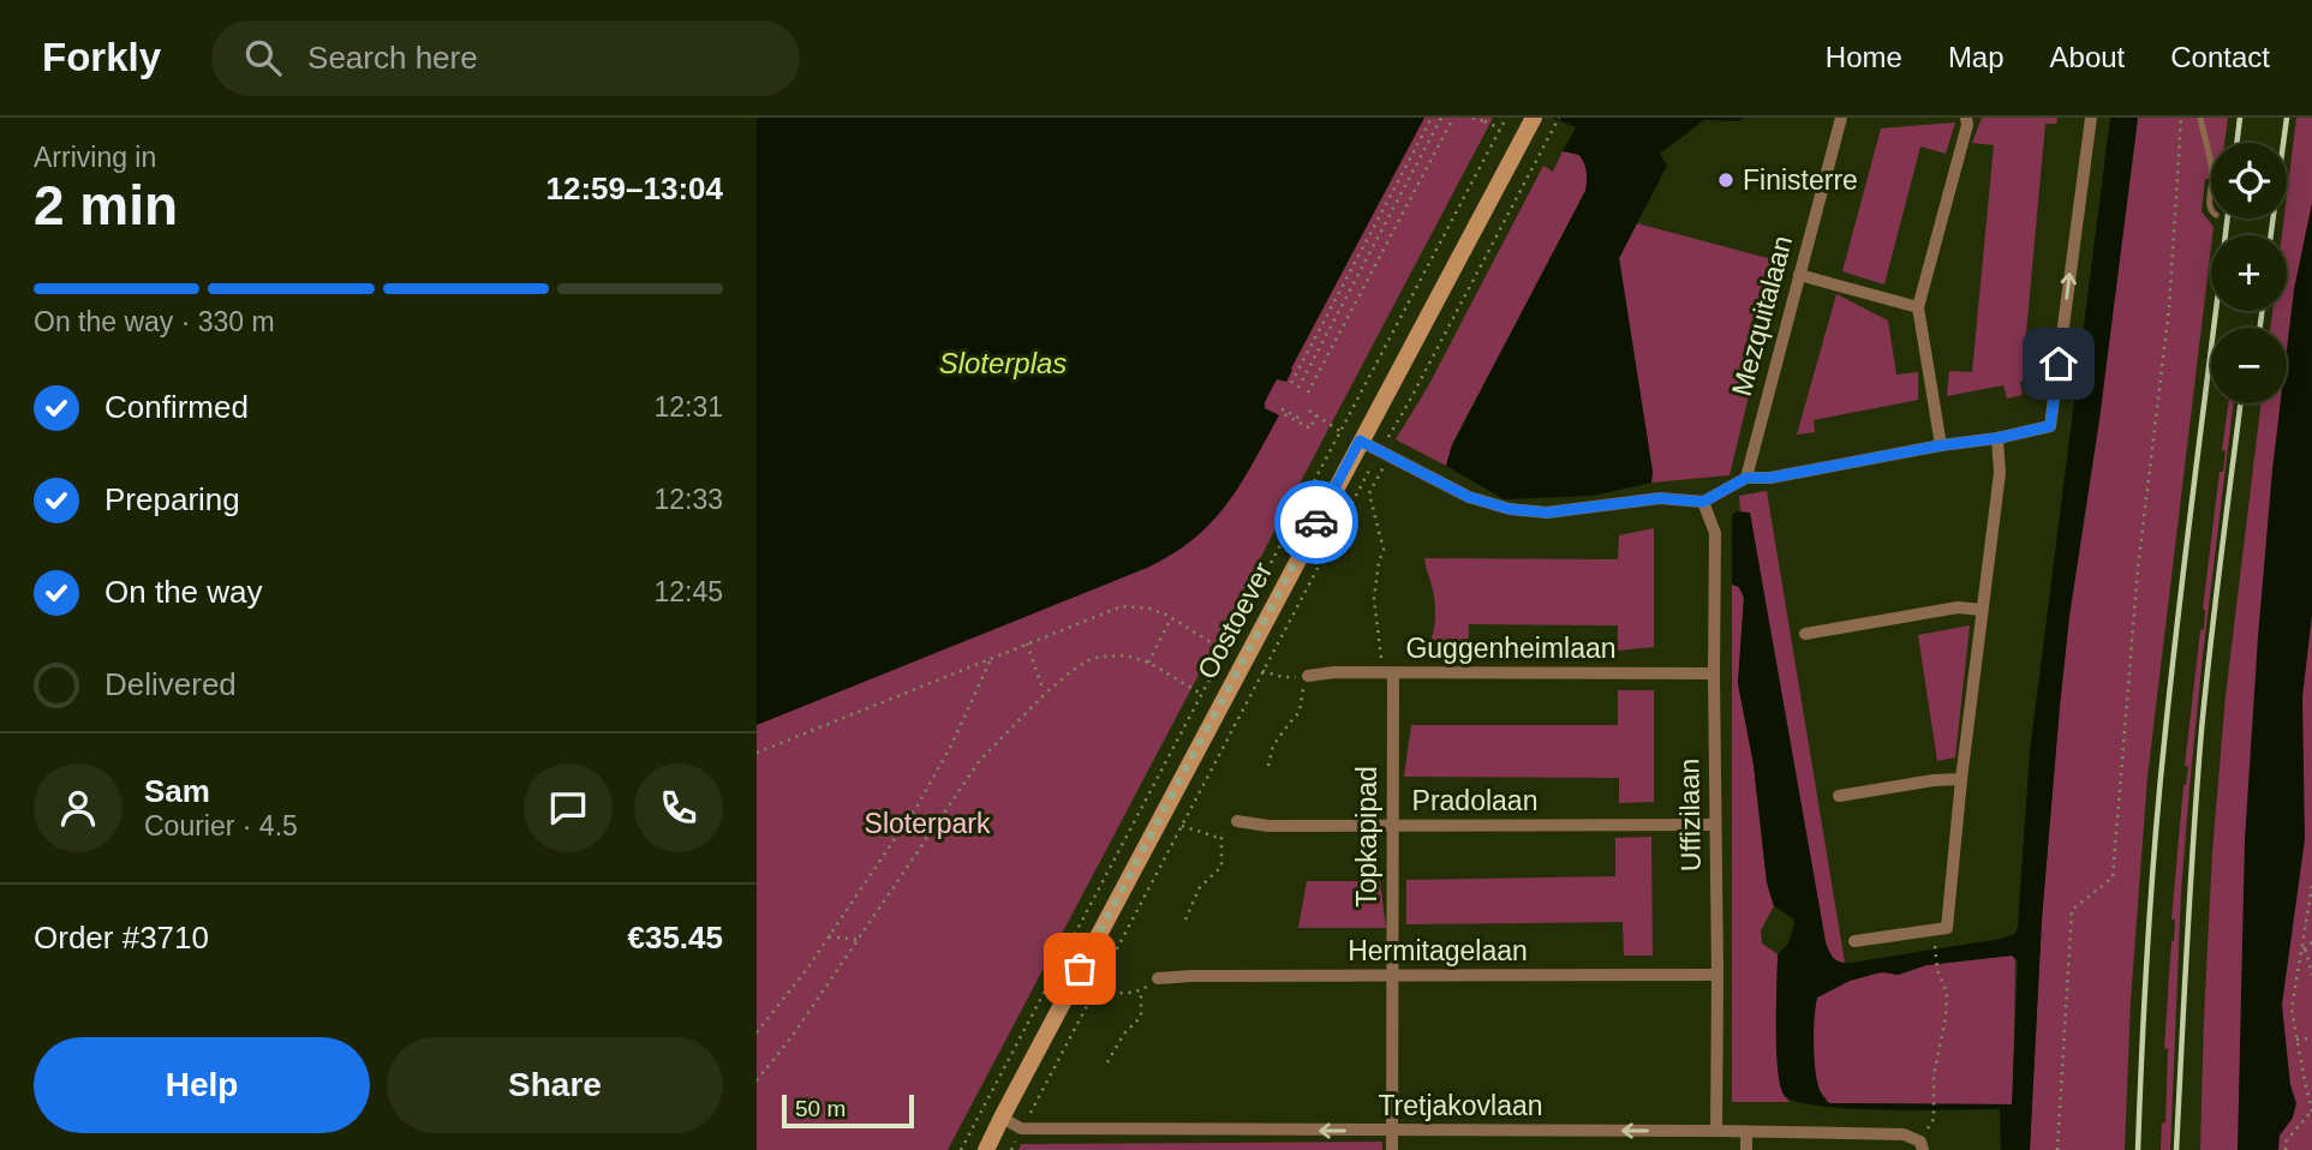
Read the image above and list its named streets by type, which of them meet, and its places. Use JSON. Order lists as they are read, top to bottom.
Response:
{
  "streets": {
    "main road": ["Oostoever"],
    "street": [
      "Mezquitalaan",
      "Guggenheimlaan",
      "Pradolaan",
      "Uffizilaan",
      "Topkapipad",
      "Hermitagelaan",
      "Tretjakovlaan"
    ]
  },
  "crossings": [
    ["Oostoever", "Tretjakovlaan"],
    ["Guggenheimlaan", "Uffizilaan"],
    ["Guggenheimlaan", "Topkapipad"],
    ["Pradolaan", "Uffizilaan"],
    ["Pradolaan", "Topkapipad"],
    ["Uffizilaan", "Hermitagelaan"],
    ["Uffizilaan", "Tretjakovlaan"],
    ["Topkapipad", "Hermitagelaan"],
    ["Topkapipad", "Tretjakovlaan"]
  ],
  "one_way": ["Tretjakovlaan"],
  "water": ["Sloterplas"],
  "parks": ["Sloterpark"],
  "places": ["Finisterre"],
  "scale_bar": "50 m",
  "page": {
    "header": "Forkly",
    "search": "Search here",
    "nav": [
      "Home",
      "Map",
      "About",
      "Contact"
    ],
    "heading": ["2 min", "Arriving in", "12:59–13:04"],
    "panel": [
      "Sam",
      "Courier · 4.5",
      "Order #3710",
      "€35.45"
    ],
    "map_buttons": ["+", "−"],
    "bar": "On the way · 330 m",
    "list": [
      ["Confirmed", "12:31"],
      ["Preparing", "12:33"],
      ["On the way", "12:45"],
      "Delivered"
    ],
    "buttons": ["Help", "Share"],
    "scale": "50 m"
  }
}
